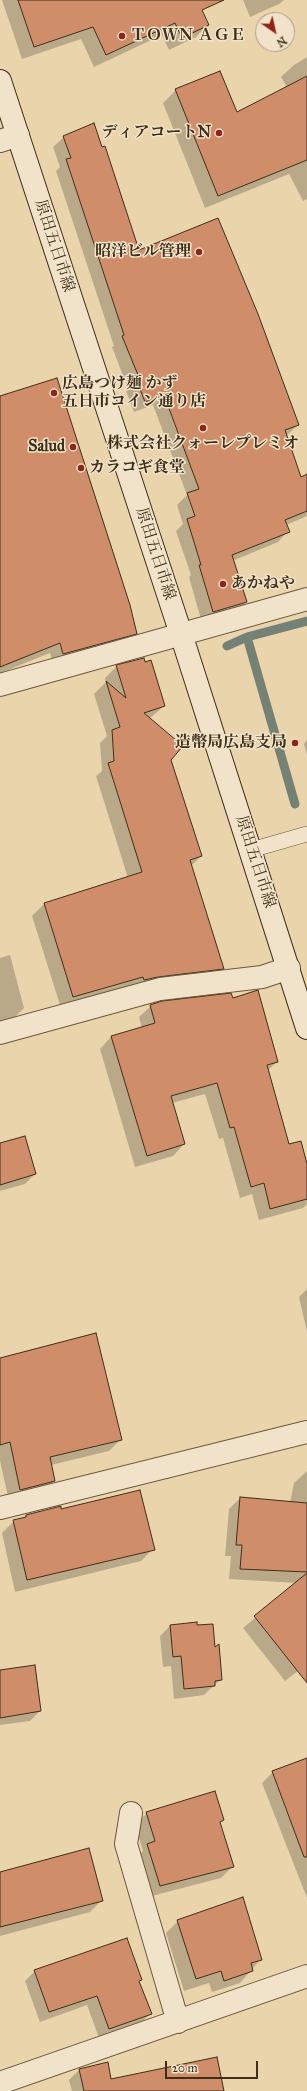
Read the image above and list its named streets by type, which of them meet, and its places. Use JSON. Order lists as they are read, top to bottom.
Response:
{
  "streets": {
    "street": ["原田五日市線"]
  },
  "places": [
    "ＴＯＷＮ ＡＧＥ",
    "ディアコートN",
    "昭洋ビル管理",
    "広島つけ麺 かず 五日市コイン通り店",
    "株式会社クォーレプレミオ",
    "Salud",
    "カラコギ食堂",
    "あかねや",
    "造幣局広島支局"
  ],
  "scale_bar": "20 m",
  "north": "bottom right"
}
